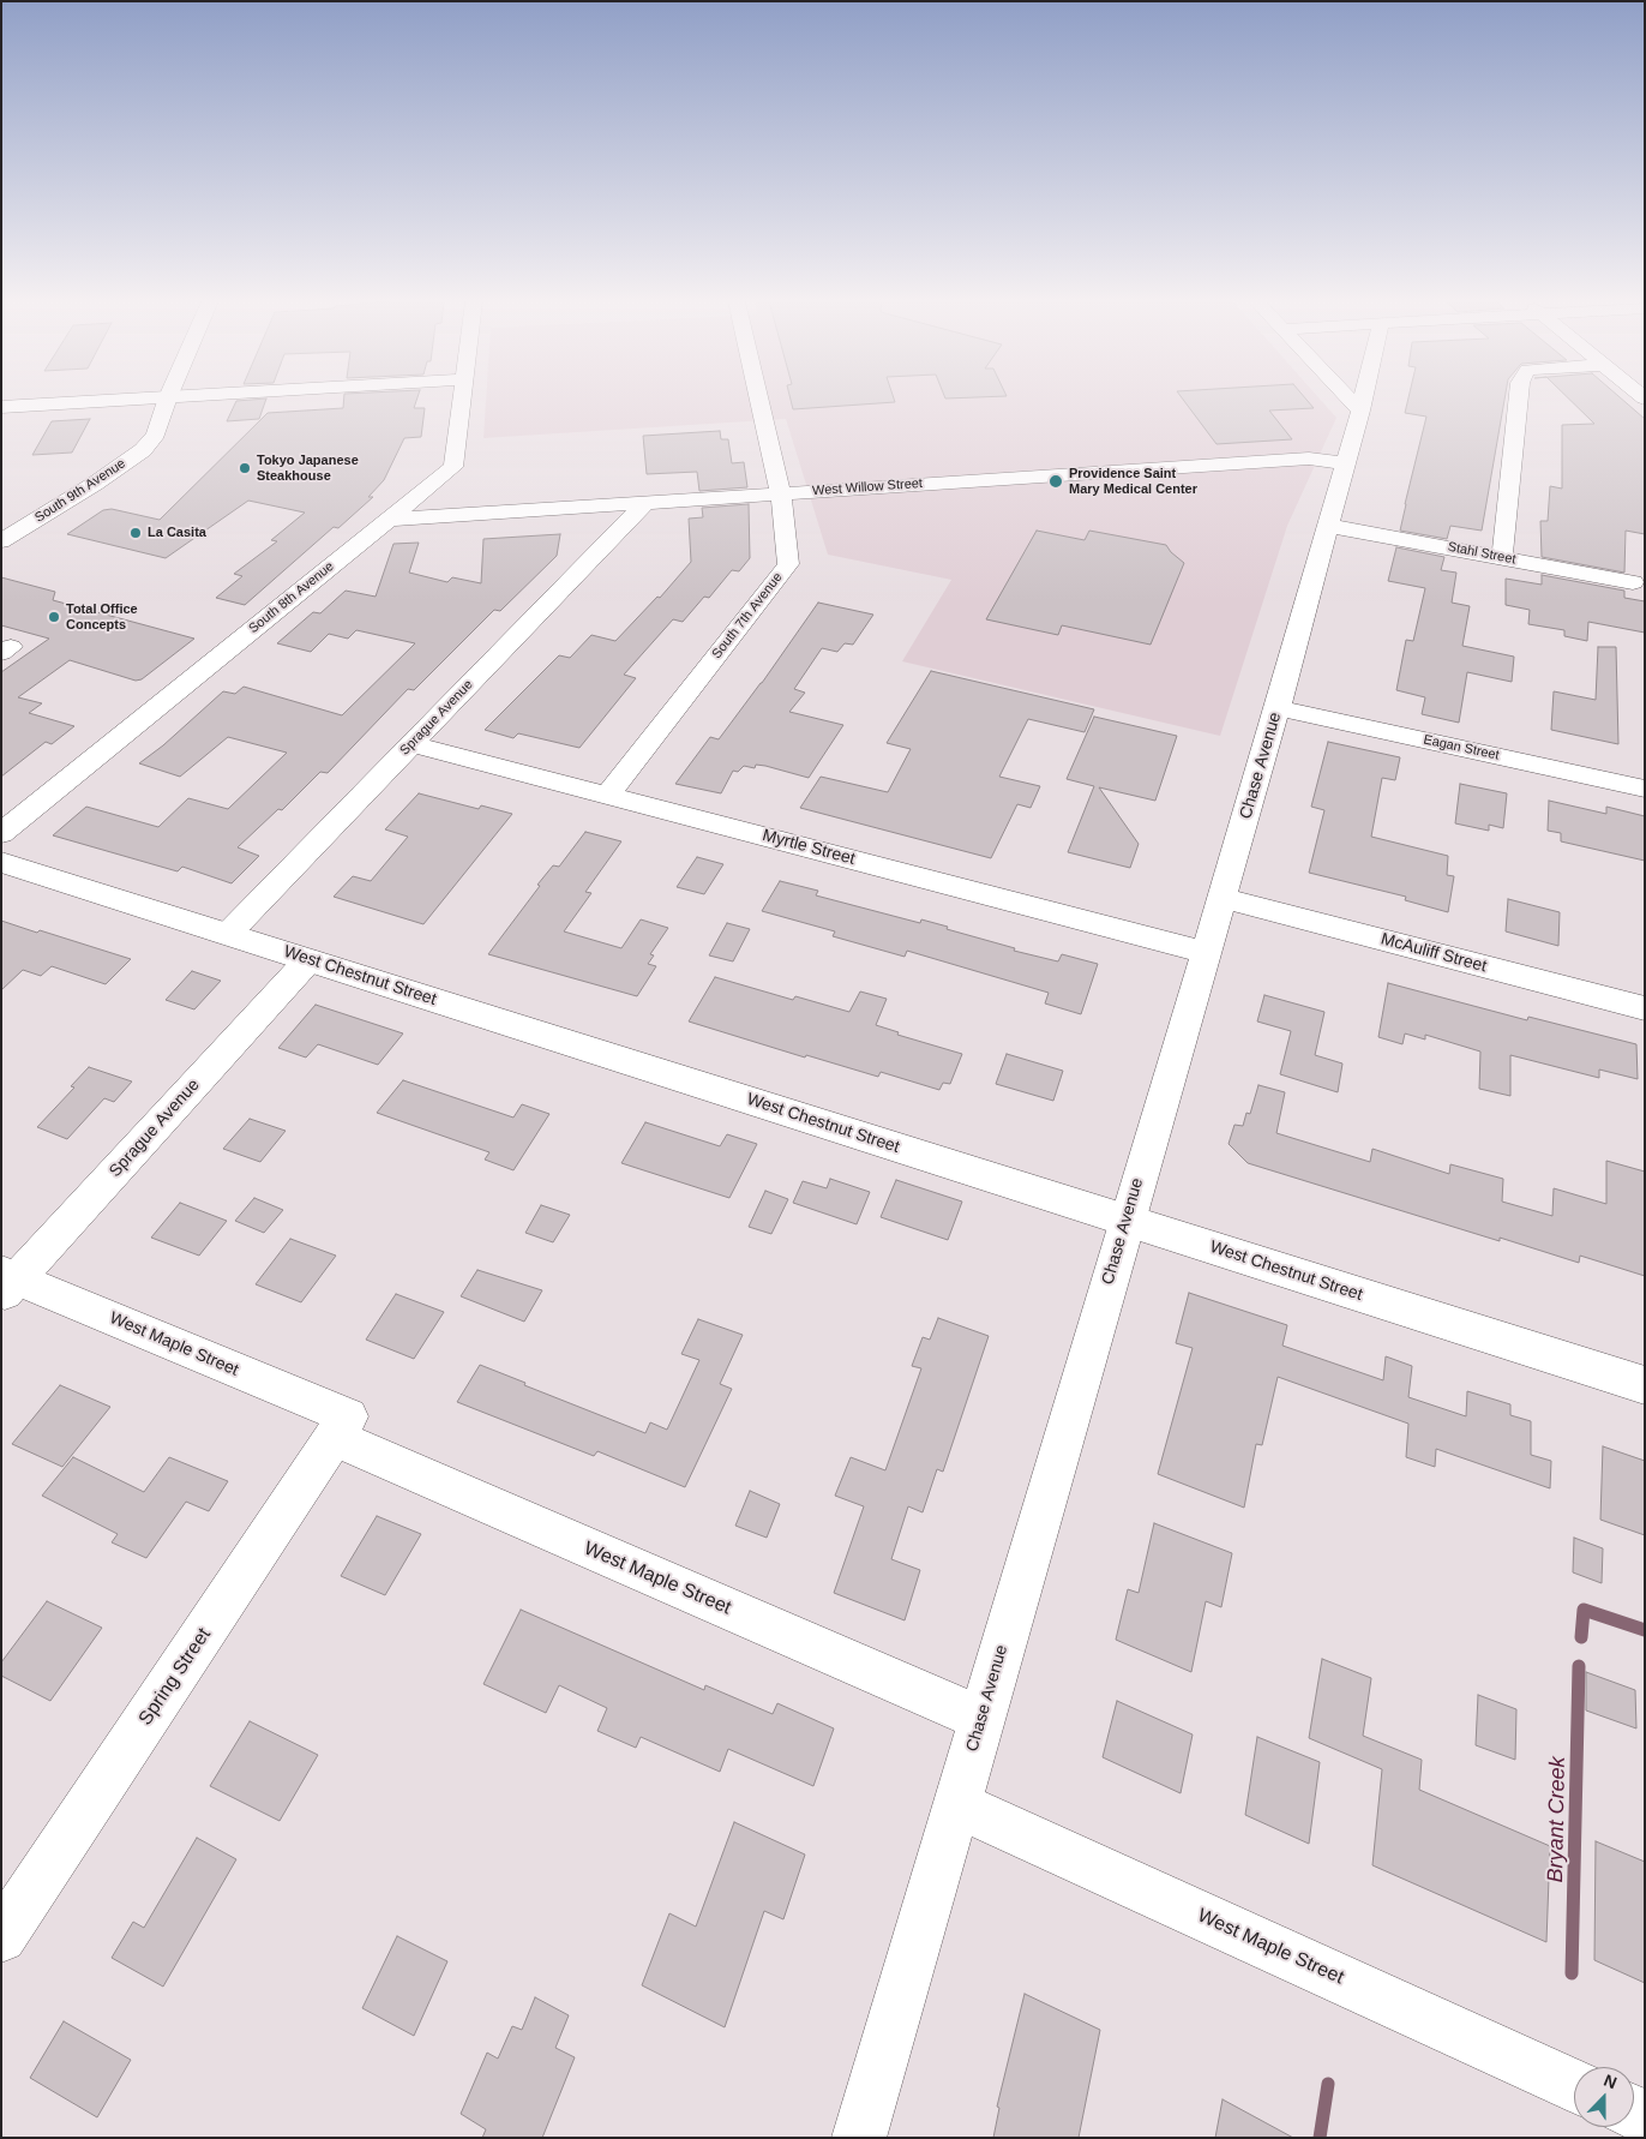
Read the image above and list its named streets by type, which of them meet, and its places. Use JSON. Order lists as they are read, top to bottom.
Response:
{
  "streets": {
    "street": [
      "West Willow Street",
      "South 9th Avenue",
      "Stahl Street",
      "South 8th Avenue",
      "South 7th Avenue",
      "Sprague Avenue",
      "Eagan Street",
      "Chase Avenue",
      "Myrtle Street",
      "McAuliff Street",
      "West Chestnut Street",
      "West Maple Street",
      "Spring Street"
    ]
  },
  "crossings": [
    ["West Willow Street", "South 8th Avenue"],
    ["West Willow Street", "South 7th Avenue"],
    ["West Willow Street", "Sprague Avenue"],
    ["West Willow Street", "Chase Avenue"],
    ["Stahl Street", "Chase Avenue"],
    ["South 7th Avenue", "Myrtle Street"],
    ["Sprague Avenue", "Myrtle Street"],
    ["Sprague Avenue", "West Chestnut Street"],
    ["Sprague Avenue", "West Maple Street"],
    ["Eagan Street", "Chase Avenue"],
    ["Chase Avenue", "Myrtle Street"],
    ["Chase Avenue", "McAuliff Street"],
    ["Chase Avenue", "West Chestnut Street"],
    ["Chase Avenue", "West Maple Street"],
    ["West Maple Street", "Spring Street"]
  ],
  "water": ["Bryant Creek"],
  "places": [
    "Tokyo Japanese Steakhouse",
    "Providence Saint Mary Medical Center",
    "La Casita",
    "Total Office Concepts"
  ],
  "north": "top"
}
